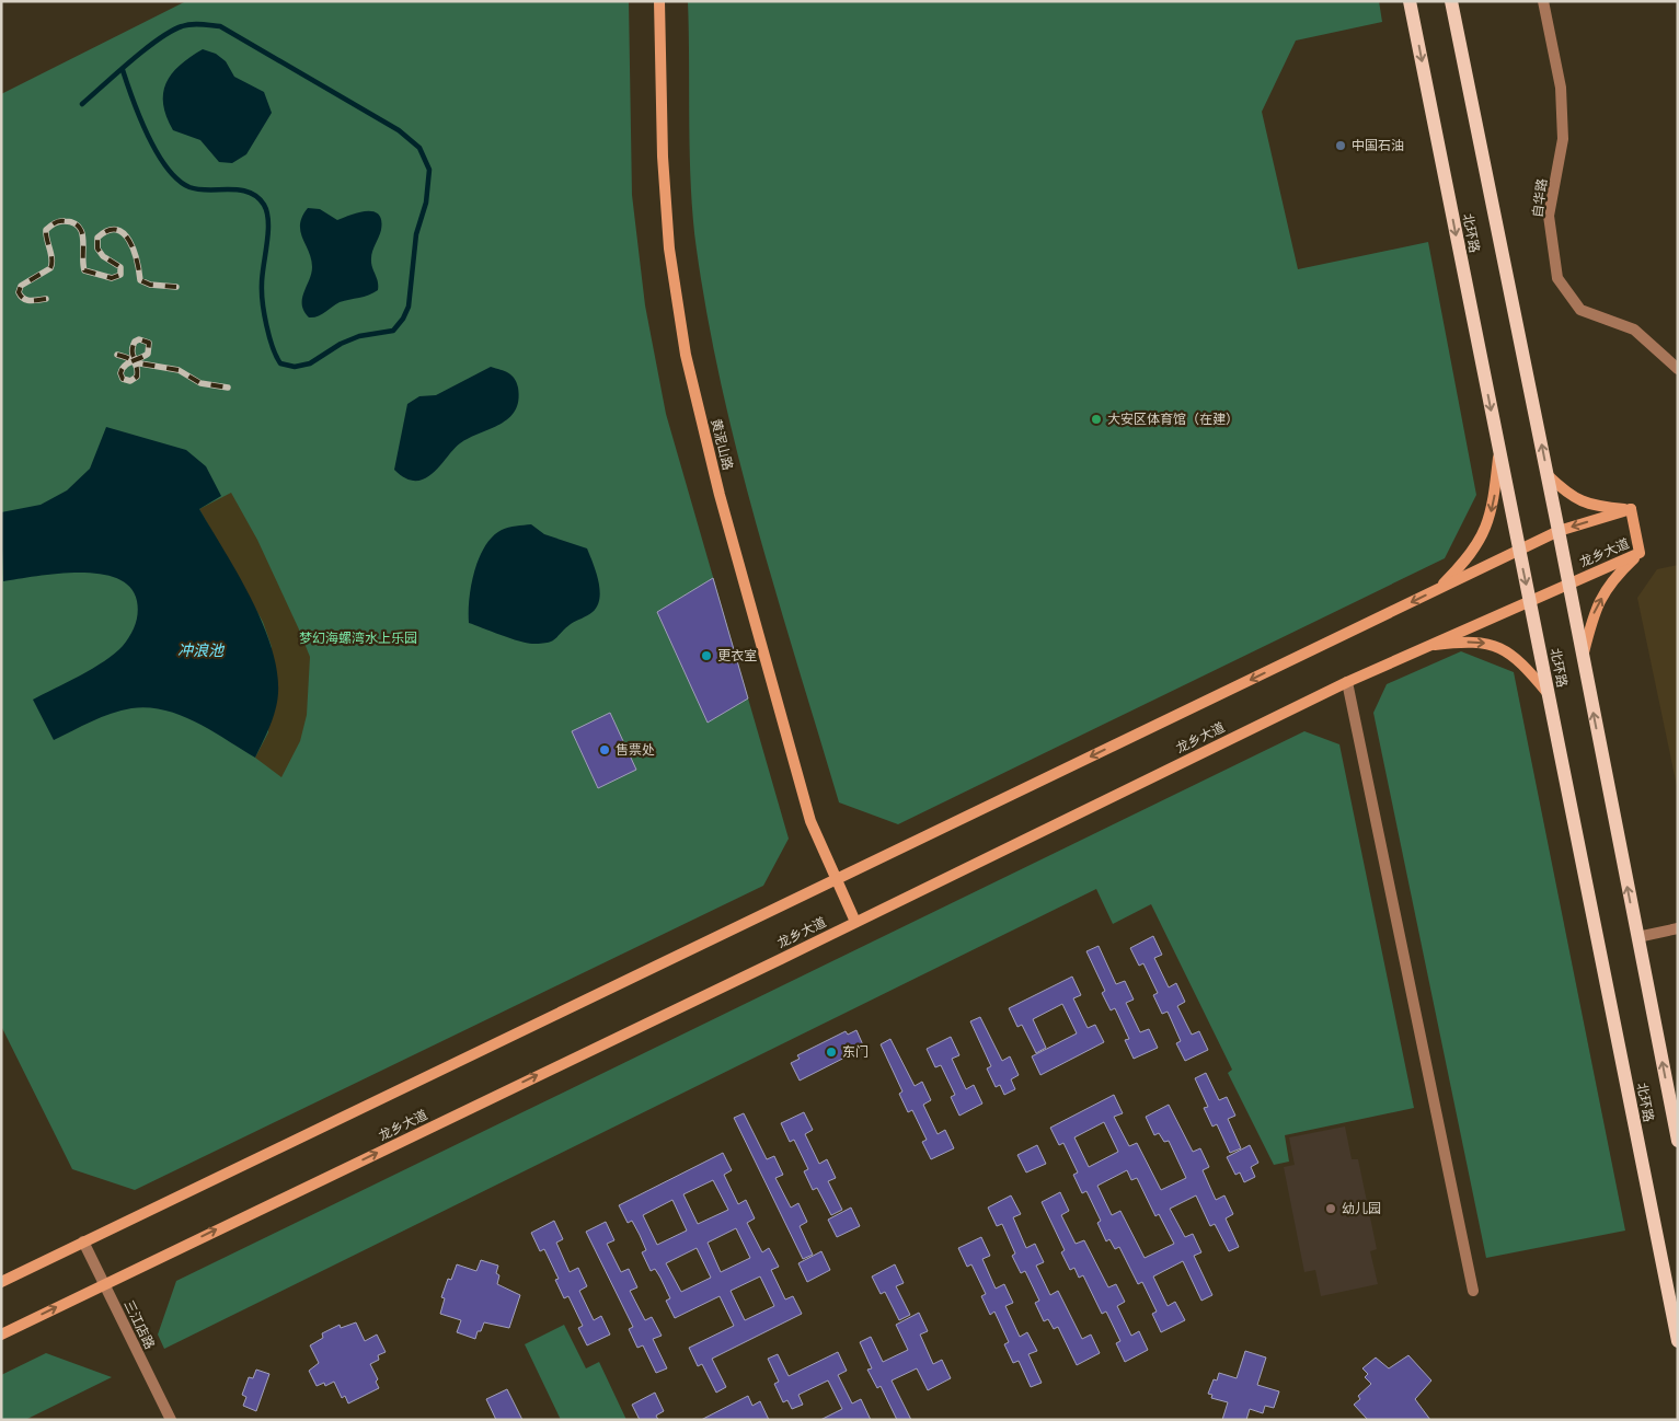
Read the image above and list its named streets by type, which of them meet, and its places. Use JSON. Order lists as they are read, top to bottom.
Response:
{
  "streets": {
    "main road": ["北环路", "黄泥山路", "龙乡大道"],
    "street": ["自华路", "三江店路"]
  },
  "crossings": [
    ["北环路", "龙乡大道"],
    ["黄泥山路", "龙乡大道"],
    ["龙乡大道", "三江店路"]
  ],
  "water": ["冲浪池"],
  "parks": ["梦幻海螺湾水上乐园"],
  "places": [
    "中国石油",
    "大安区体育馆（在建）",
    "更衣室",
    "售票处",
    "东门",
    "幼儿园"
  ]
}
